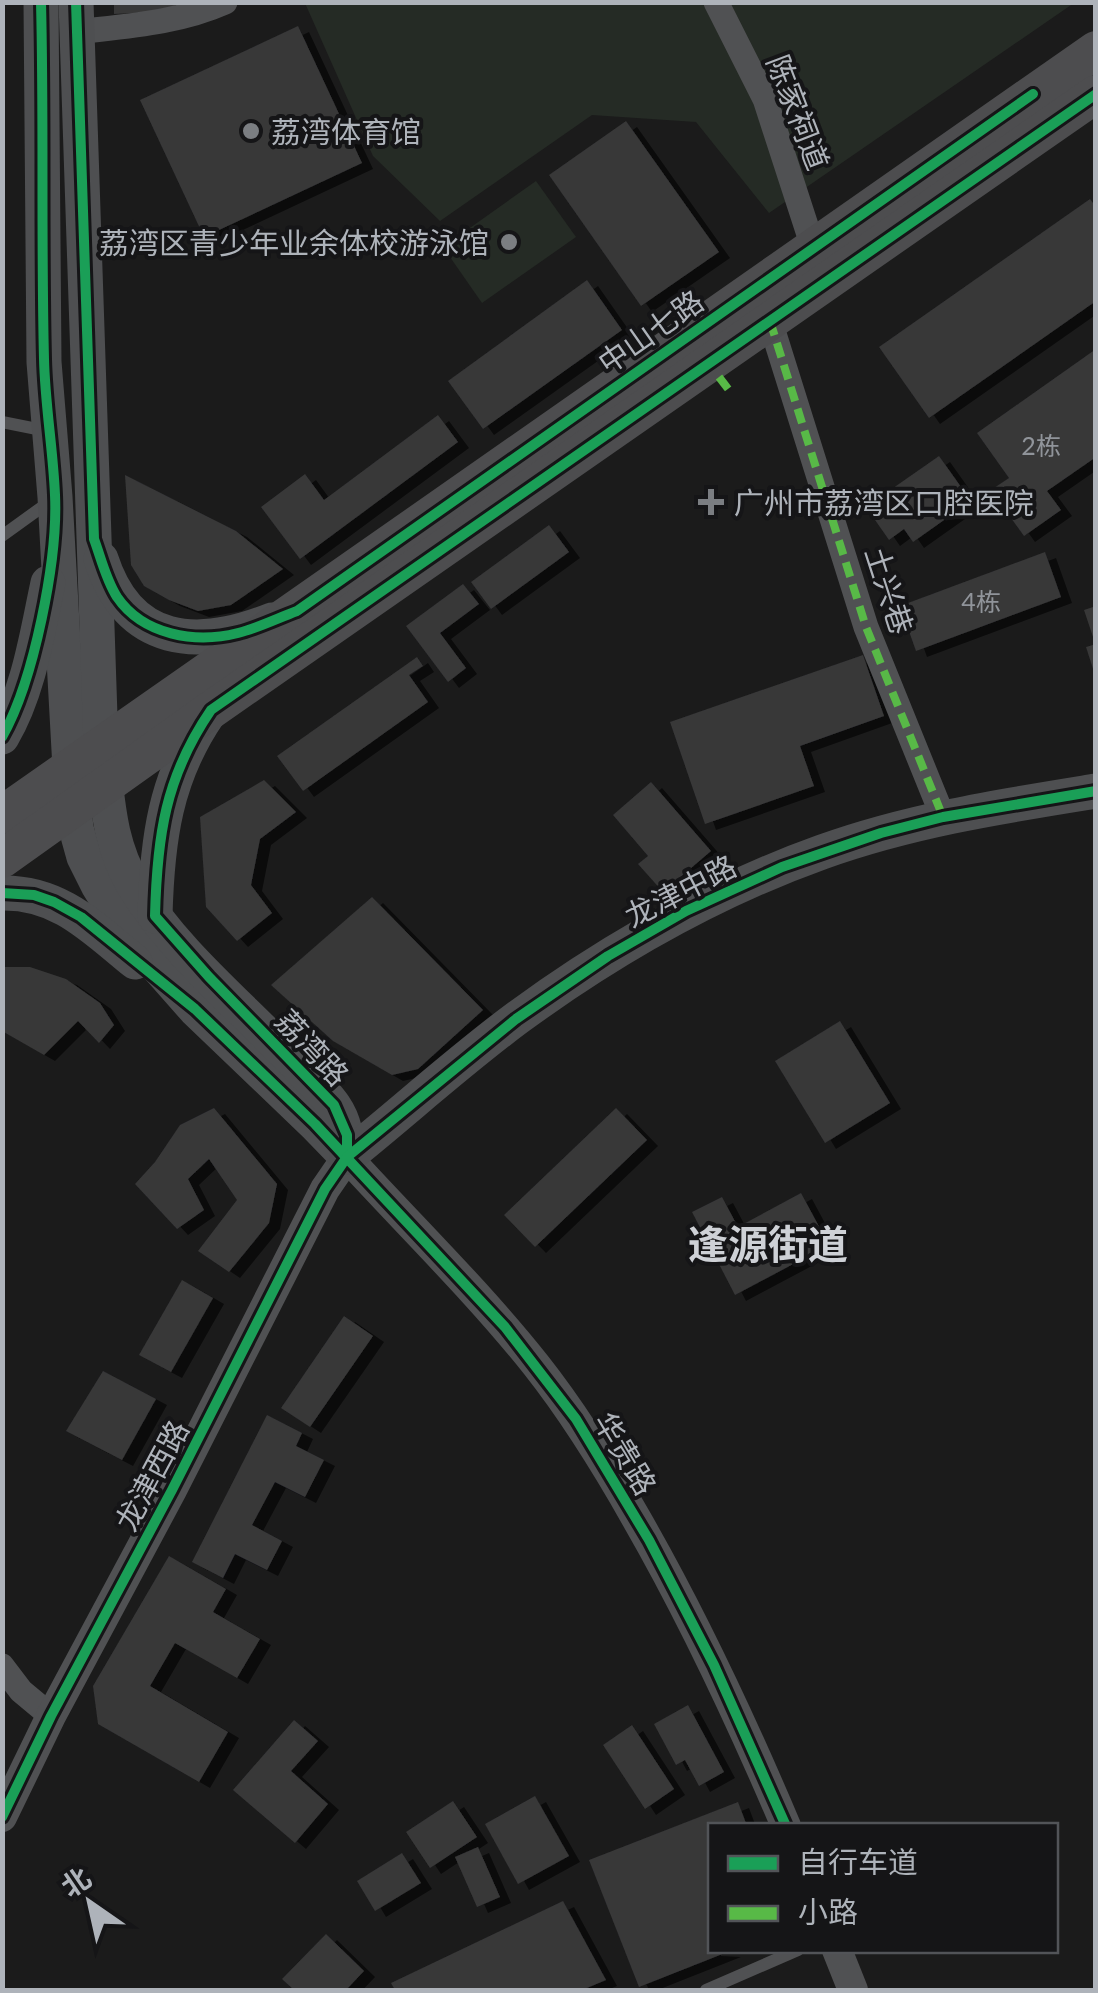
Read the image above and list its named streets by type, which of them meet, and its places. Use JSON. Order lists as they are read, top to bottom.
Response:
{
  "streets": {
    "main road": ["中山七路", "龙津中路", "荔湾路"],
    "street": [
      "陈家祠道",
      "土兴巷",
      "华贵路",
      "龙津西路"
    ]
  },
  "crossings": [
    ["陈家祠道", "中山七路"],
    ["中山七路", "土兴巷"],
    ["中山七路", "荔湾路"],
    ["土兴巷", "龙津中路"],
    ["龙津中路", "荔湾路"],
    ["龙津中路", "华贵路"],
    ["龙津中路", "龙津西路"],
    ["荔湾路", "华贵路"],
    ["荔湾路", "龙津西路"],
    ["华贵路", "龙津西路"]
  ],
  "districts": ["逢源街道"],
  "places": {
    "other": ["荔湾体育馆", "荔湾区青少年业余体校游泳馆"],
    "health": ["广州市荔湾区口腔医院"]
  },
  "house_numbers": ["2栋", "4栋"],
  "legend": ["自行车道", "小路"],
  "north": "top left"
}
